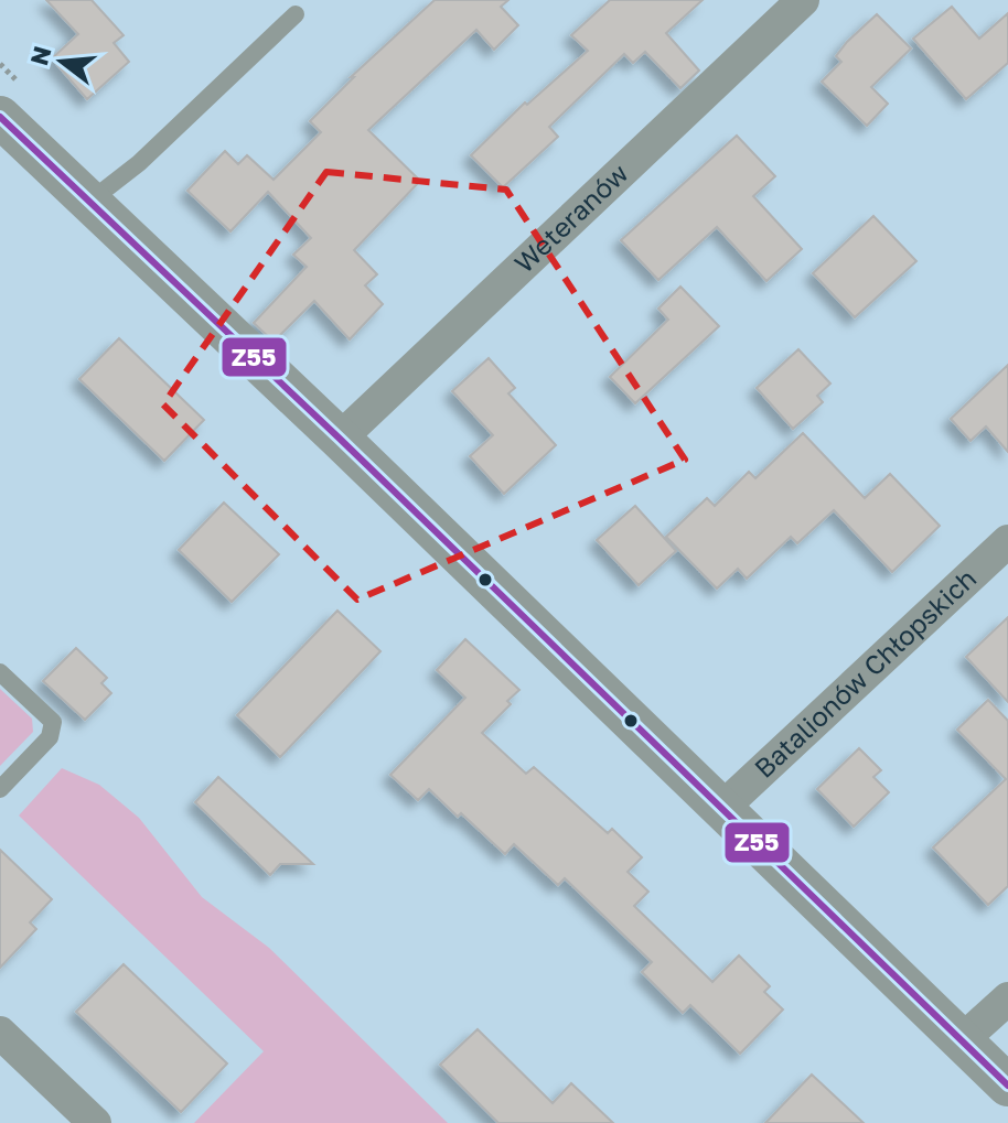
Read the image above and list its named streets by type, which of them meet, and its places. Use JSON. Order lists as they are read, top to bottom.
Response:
{
  "streets": {
    "street": ["Weteranów", "Batalionów Chłopskich"]
  },
  "lines": ["transit line Z55"],
  "north": "left"
}
